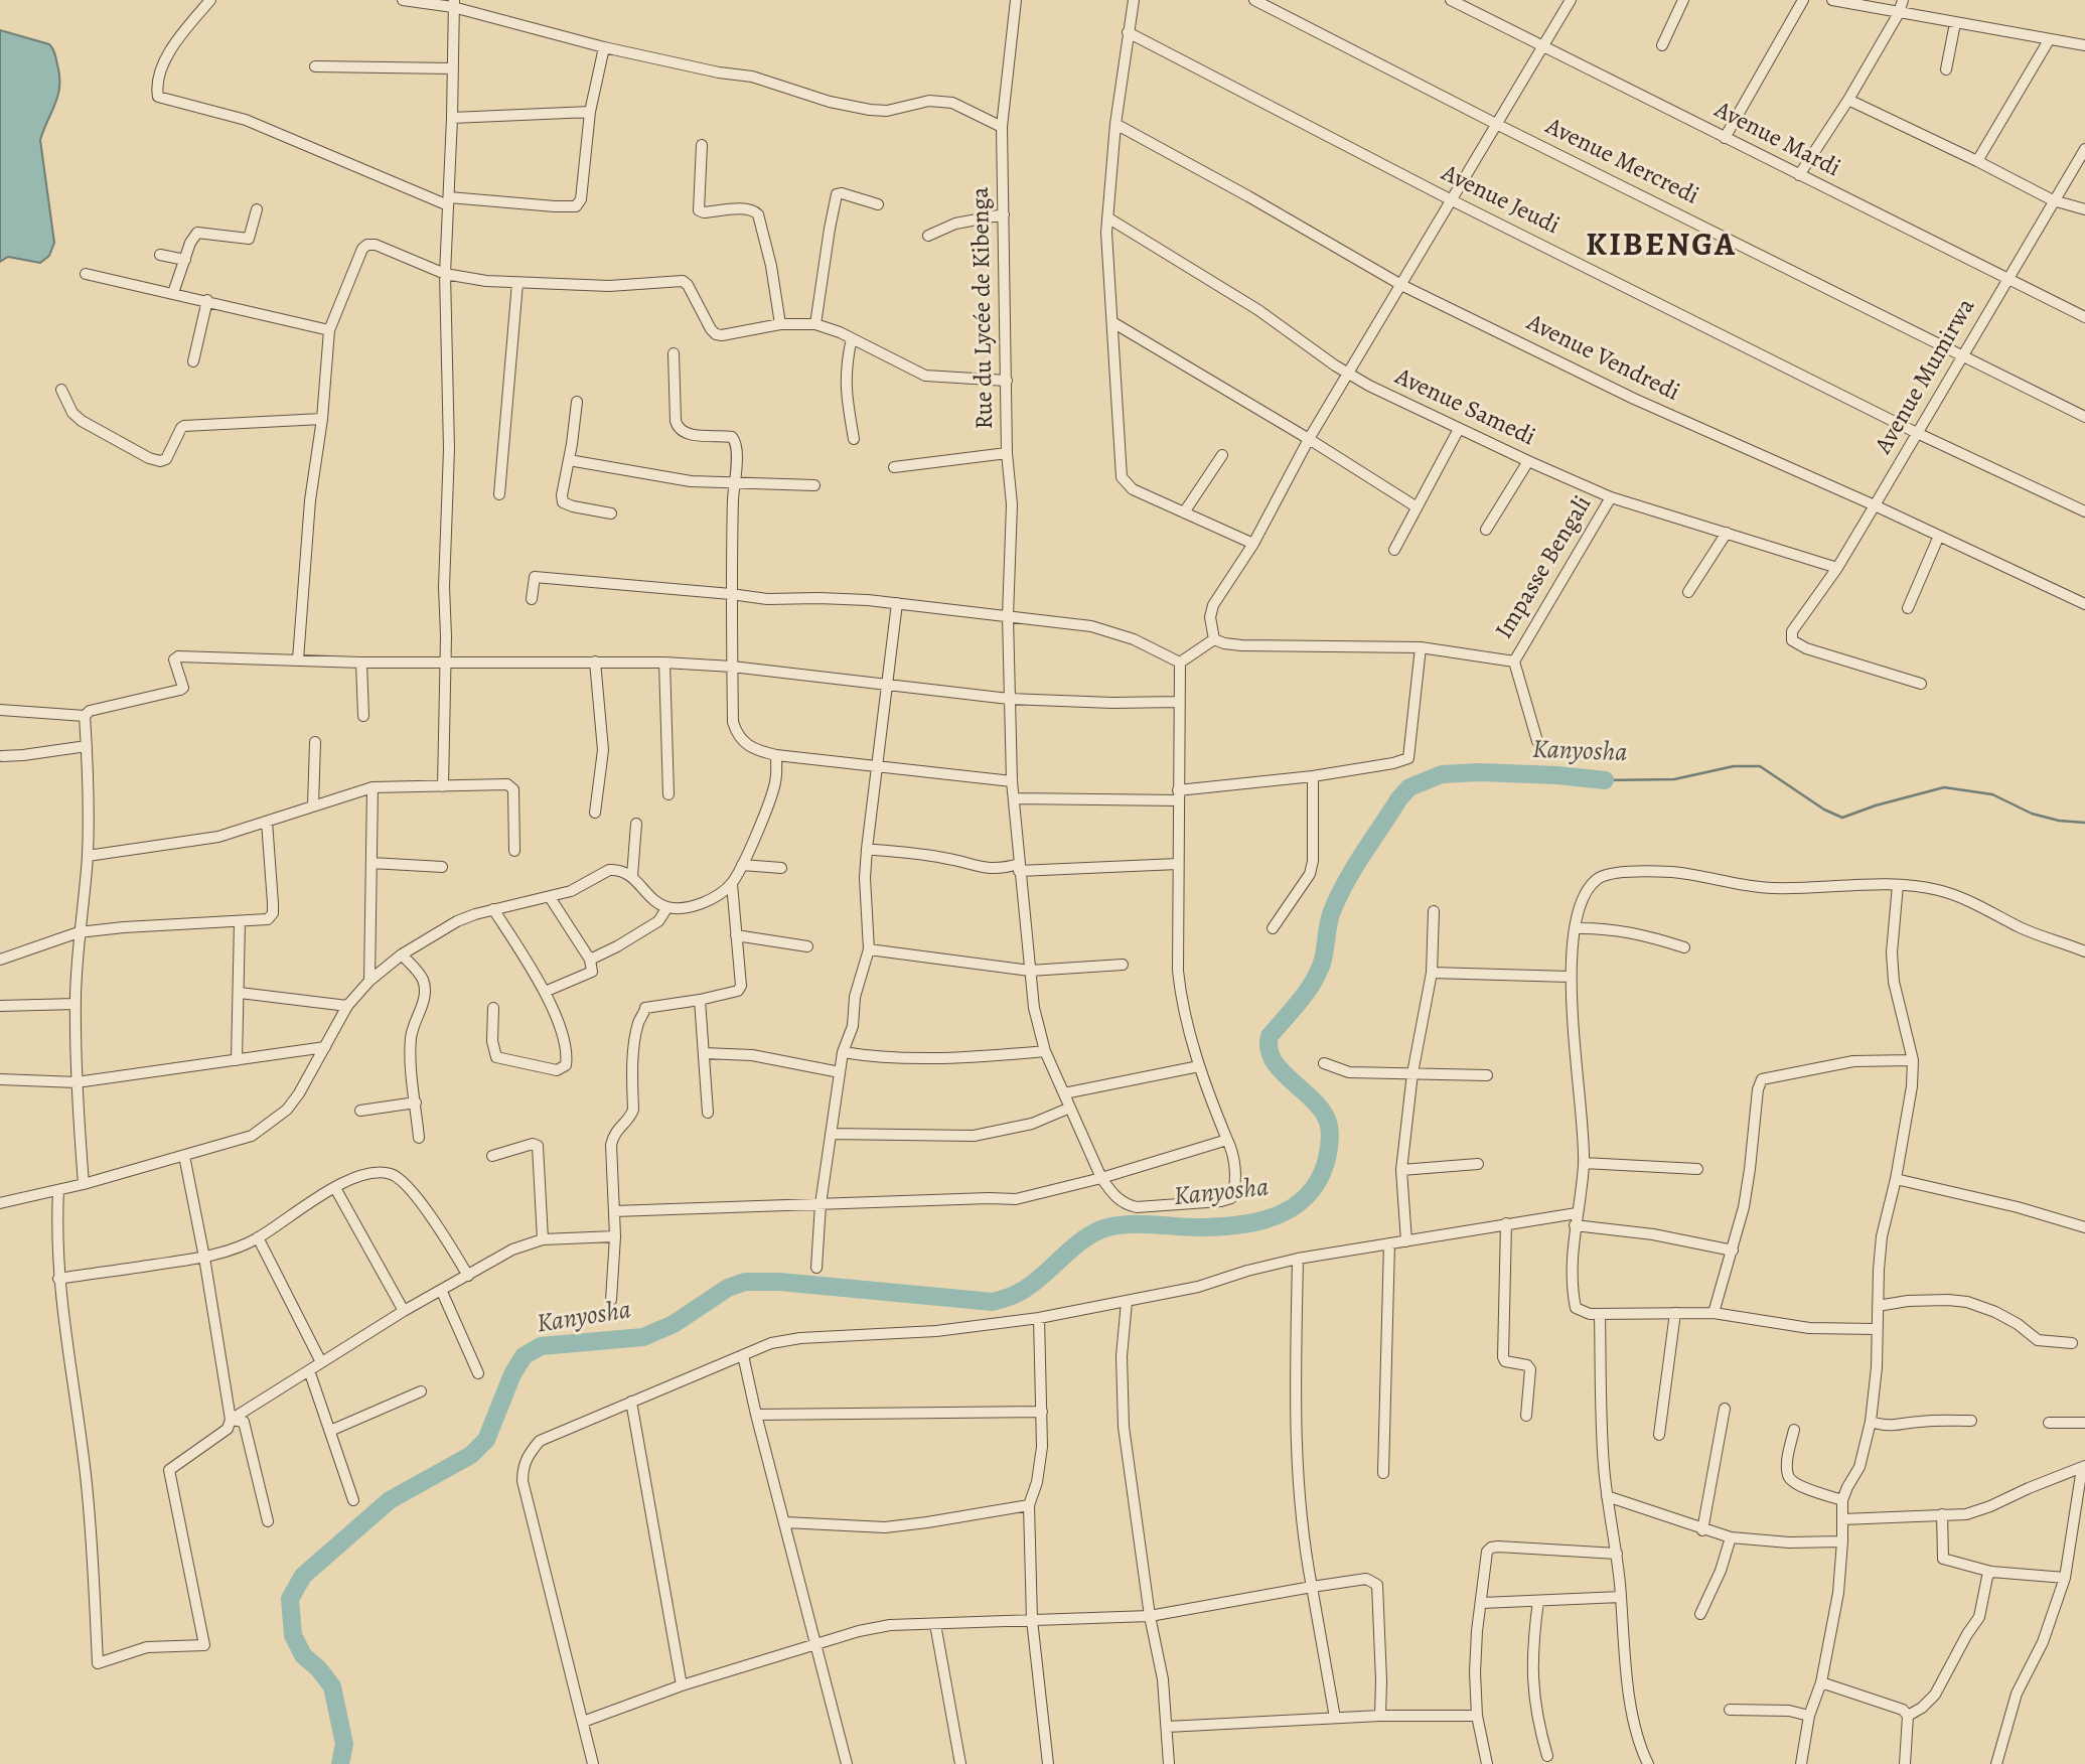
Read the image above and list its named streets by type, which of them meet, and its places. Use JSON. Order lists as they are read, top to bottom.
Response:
{
  "streets": {
    "street": [
      "Avenue Mardi",
      "Avenue Mercredi",
      "Avenue Jeudi",
      "Rue du Lycée de Kibenga",
      "Avenue Vendredi",
      "Avenue Mumirwa",
      "Avenue Samedi",
      "Impasse Bengali"
    ]
  },
  "crossings": [
    ["Avenue Mardi", "Avenue Mumirwa"],
    ["Avenue Mercredi", "Avenue Mumirwa"],
    ["Avenue Jeudi", "Avenue Mumirwa"],
    ["Avenue Vendredi", "Avenue Mumirwa"],
    ["Avenue Mumirwa", "Avenue Samedi"],
    ["Avenue Samedi", "Impasse Bengali"]
  ],
  "districts": ["KIBENGA"],
  "water": ["Kanyosha"]
}
